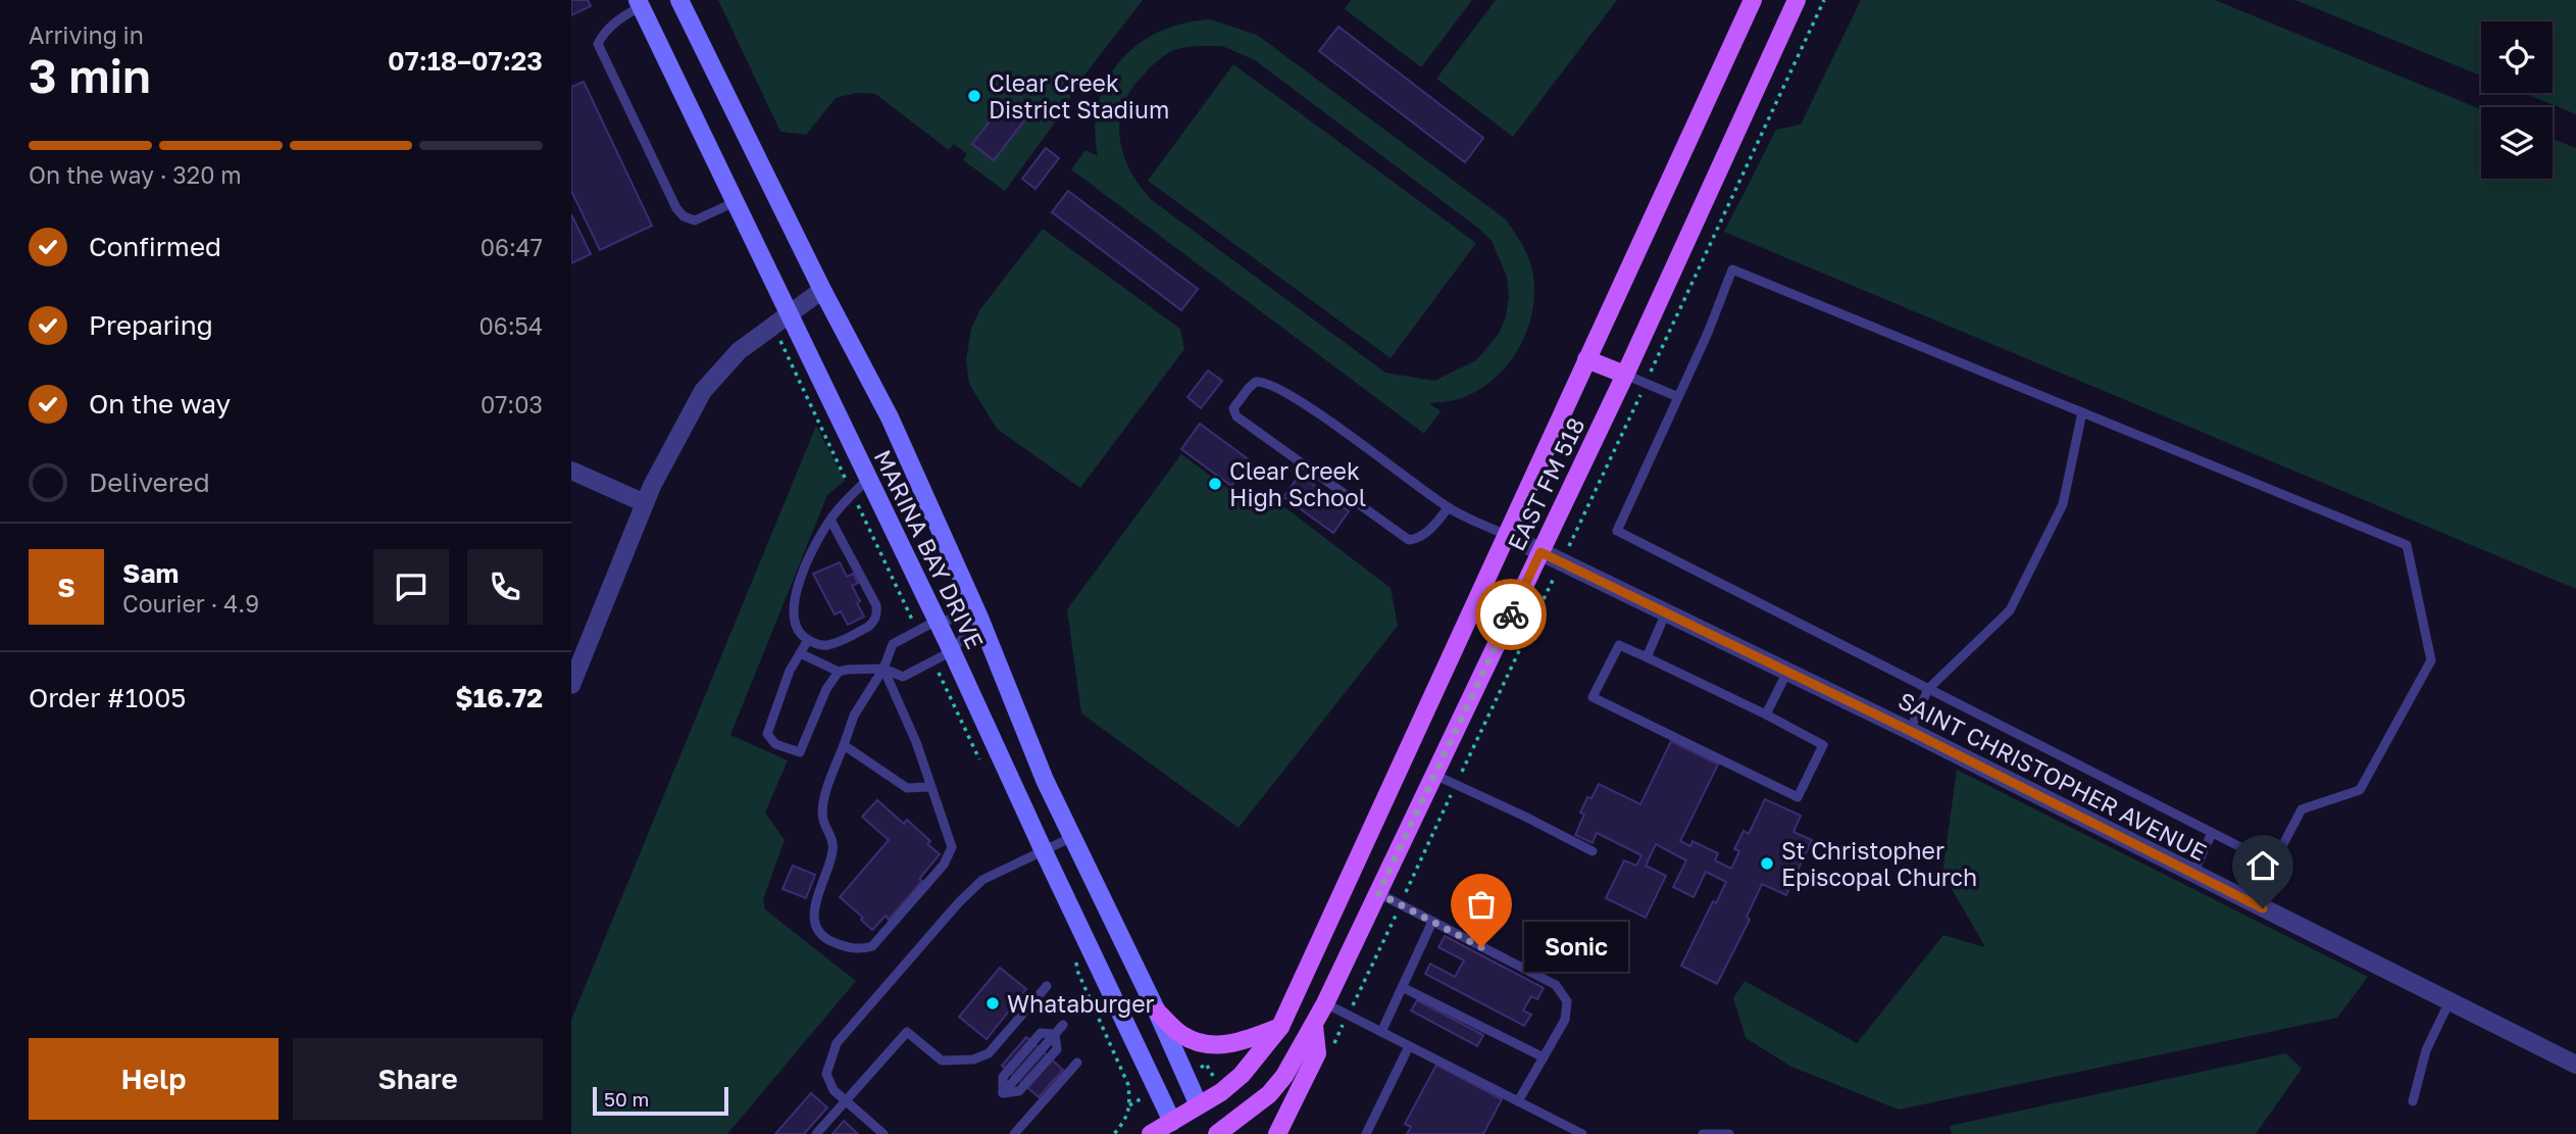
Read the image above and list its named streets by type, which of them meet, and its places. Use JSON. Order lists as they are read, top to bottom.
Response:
{
  "streets": {
    "main road": ["EAST FM 518", "MARINA BAY DRIVE"],
    "street": ["SAINT CHRISTOPHER AVENUE"]
  },
  "crossings": [
    ["EAST FM 518", "MARINA BAY DRIVE"],
    ["EAST FM 518", "SAINT CHRISTOPHER AVENUE"]
  ],
  "places": [
    "Clear Creek District Stadium",
    "Clear Creek High School",
    "St Christopher Episcopal Church",
    "Sonic",
    "Whataburger"
  ],
  "scale_bar": "50 m",
  "page": {
    "heading": ["3 min", "Arriving in", "07:18–07:23"],
    "panel": [
      "Sam",
      "Courier · 4.9",
      "Order #1005",
      "$16.72"
    ],
    "bar": "On the way · 320 m",
    "list": [
      ["Confirmed", "06:47"],
      ["Preparing", "06:54"],
      ["On the way", "07:03"],
      "Delivered"
    ],
    "round": "S",
    "bubble": "Sonic",
    "buttons": ["Help", "Share"],
    "scale": "50 m"
  }
}
